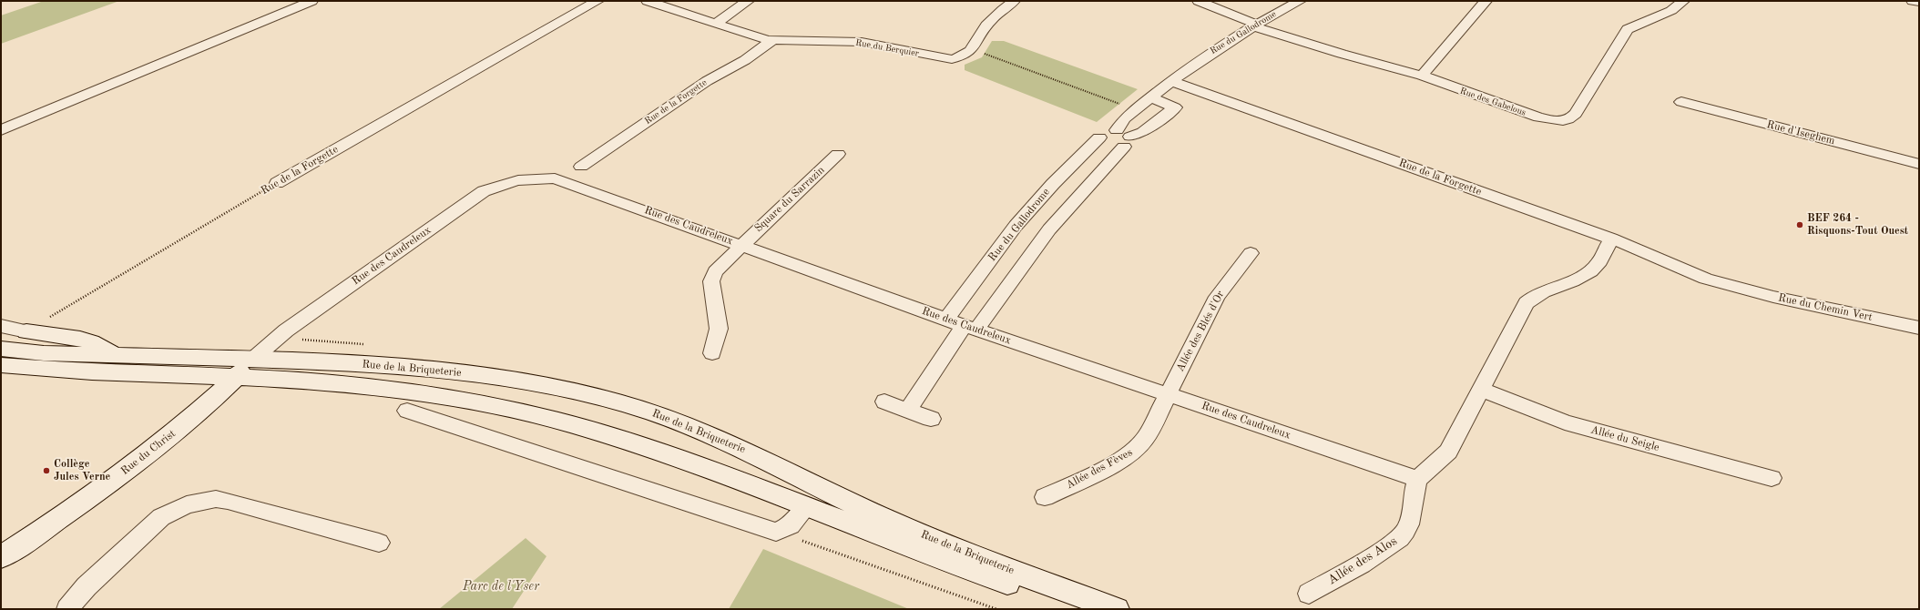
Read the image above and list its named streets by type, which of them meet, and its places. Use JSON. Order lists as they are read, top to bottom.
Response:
{
  "streets": {
    "street": [
      "Rue du Gallodrome",
      "Rue du Berquier",
      "Rue de la Forgette",
      "Rue des Gabelous",
      "Rue d'Iseghem",
      "Square du Sarrazin",
      "Rue des Caudreleux",
      "Rue du Chemin Vert",
      "Allée des Blés d'Or",
      "Rue de la Briqueterie",
      "Allée du Seigle",
      "Rue du Christ",
      "Allée des Fèves",
      "Allée des Alos"
    ]
  },
  "crossings": [
    ["Rue du Gallodrome", "Rue de la Forgette"],
    ["Rue du Gallodrome", "Rue des Gabelous"],
    ["Rue du Gallodrome", "Rue des Caudreleux"],
    ["Rue du Berquier", "Rue de la Forgette"],
    ["Rue de la Forgette", "Rue du Chemin Vert"],
    ["Square du Sarrazin", "Rue des Caudreleux"],
    ["Rue des Caudreleux", "Allée des Blés d'Or"],
    ["Rue des Caudreleux", "Rue de la Briqueterie"],
    ["Rue des Caudreleux", "Rue du Christ"],
    ["Rue des Caudreleux", "Allée des Fèves"],
    ["Rue des Caudreleux", "Allée des Alos"],
    ["Allée des Blés d'Or", "Allée des Fèves"],
    ["Rue de la Briqueterie", "Rue du Christ"]
  ],
  "parks": ["Parc de l'Yser"],
  "places": ["BEF 264 - Risquons-Tout Ouest", "Collège Jules Verne"]
}
